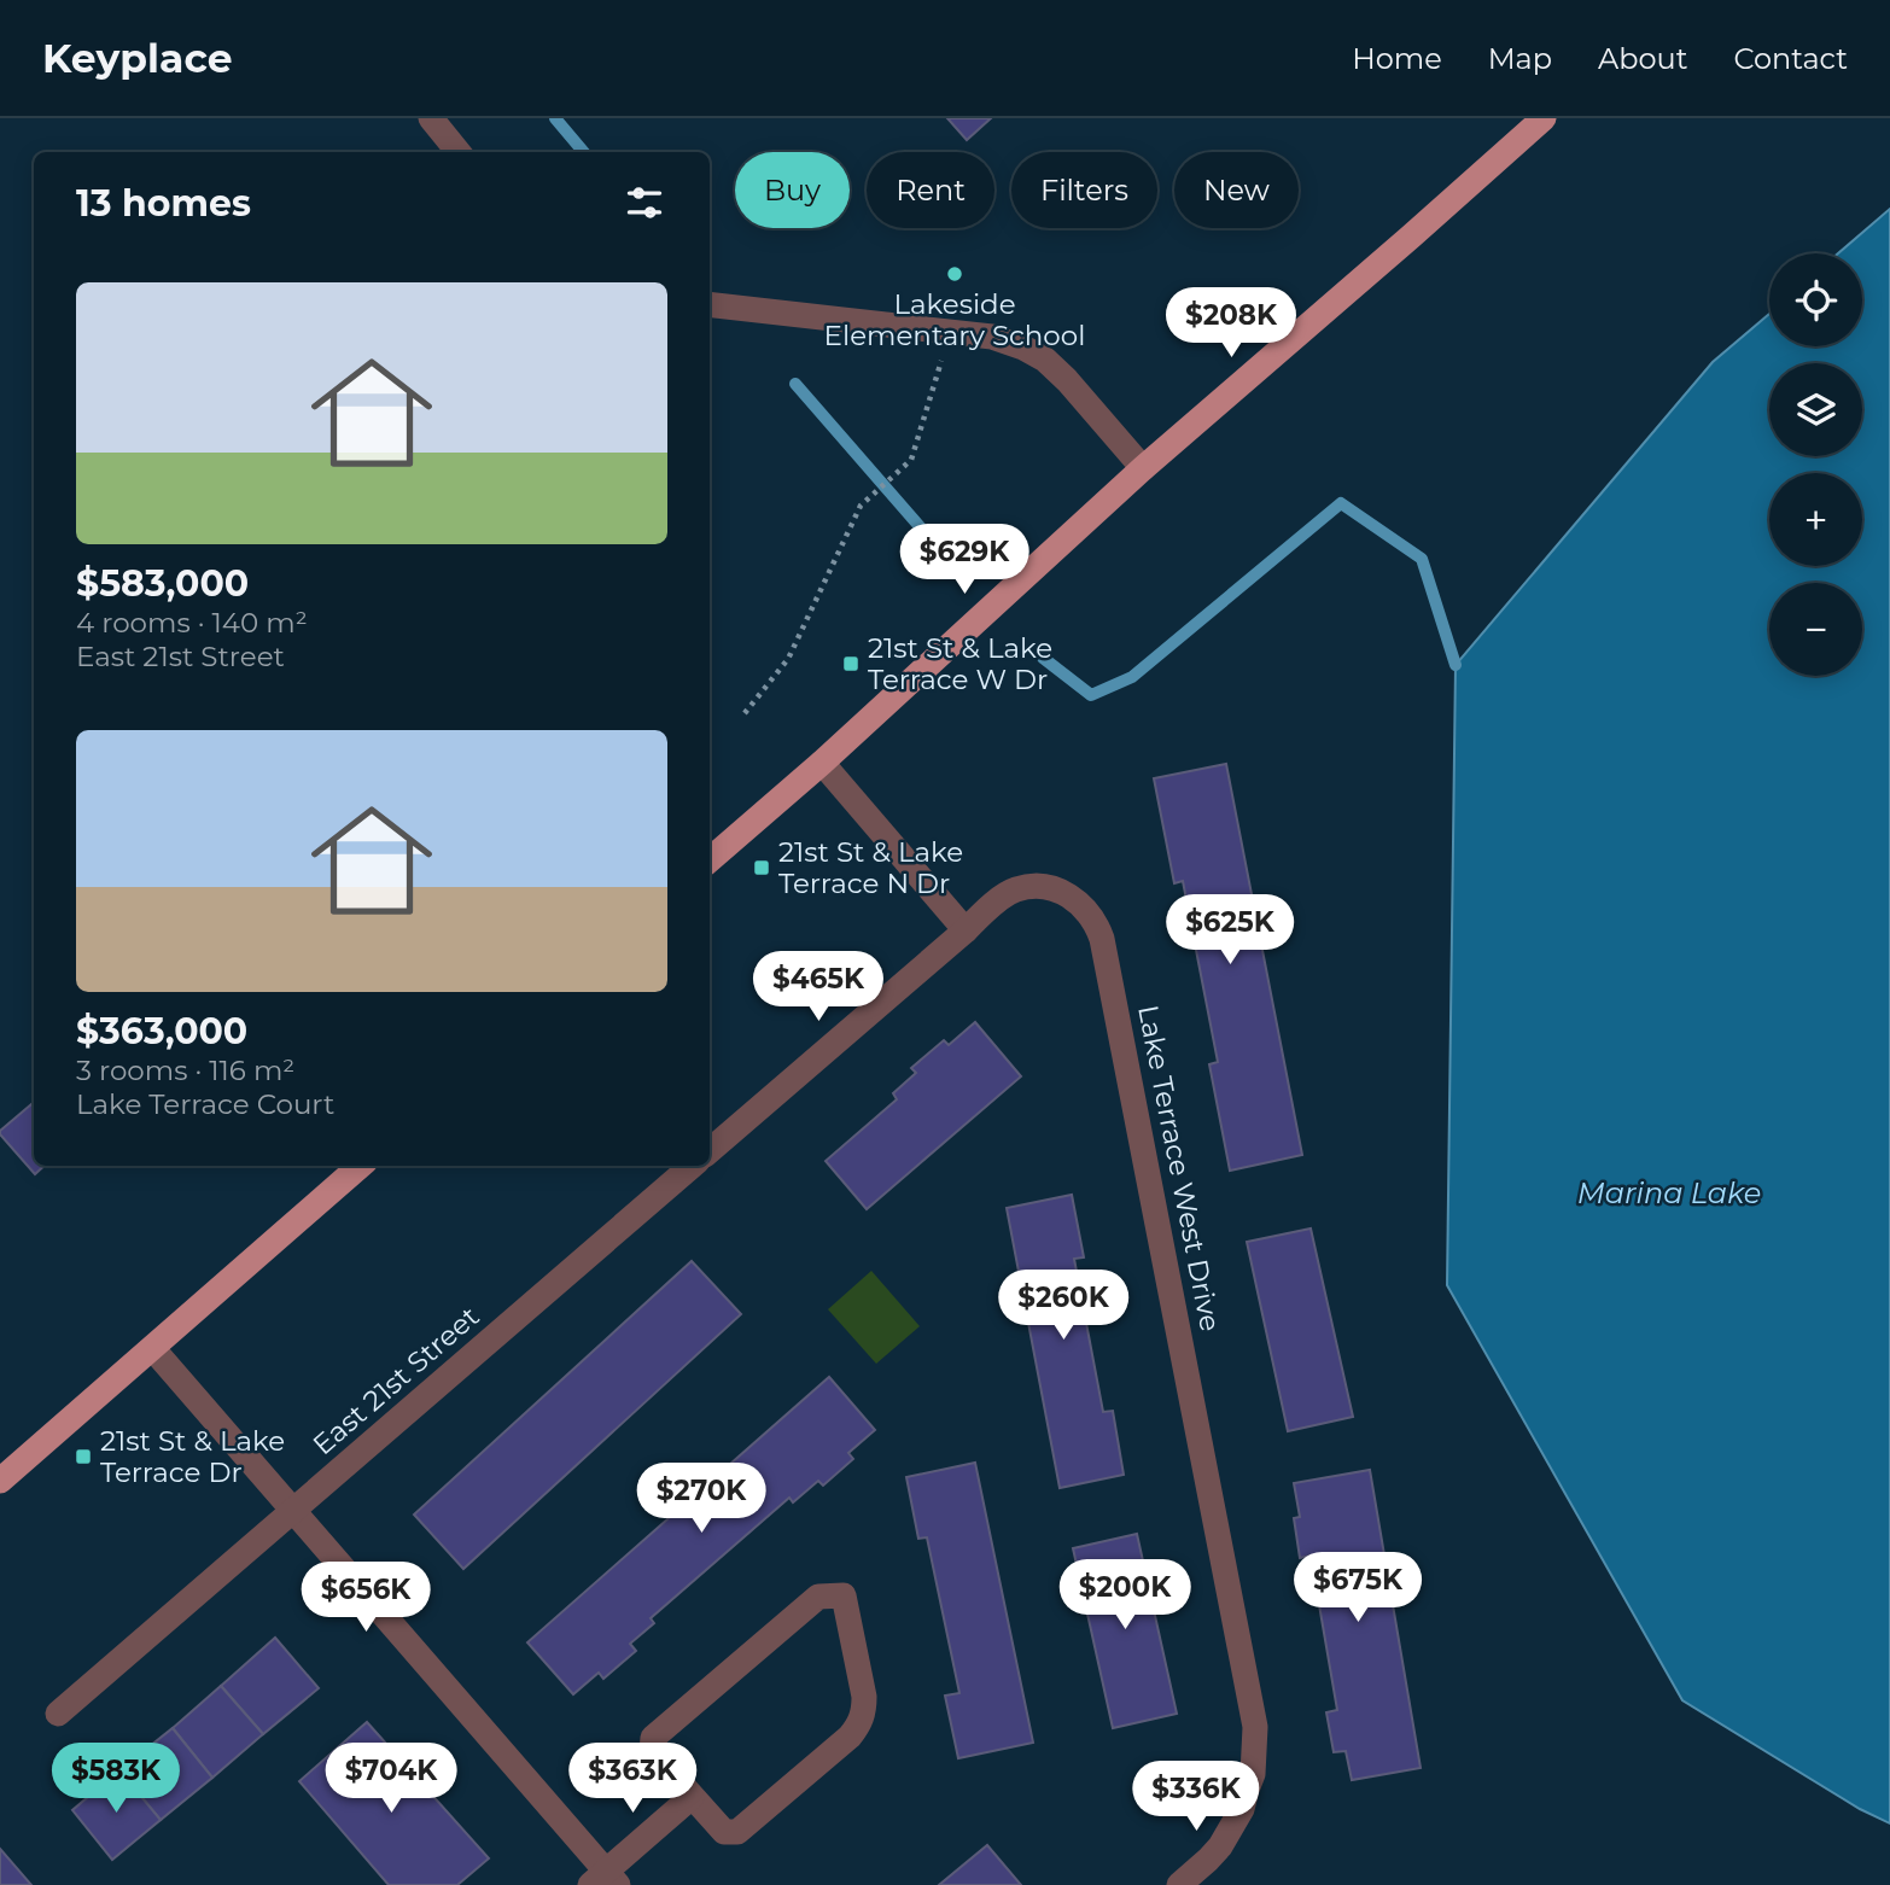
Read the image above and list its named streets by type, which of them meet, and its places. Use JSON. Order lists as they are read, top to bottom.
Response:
{
  "streets": {
    "street": ["Lake Terrace West Drive", "East 21st Street"]
  },
  "water": ["Marina Lake"],
  "places": {
    "other": ["Lakeside Elementary School"],
    "transit": ["21st St & Lake Terrace W Dr", "21st St & Lake Terrace N Dr", "21st St & Lake Terrace Dr"]
  },
  "page": {
    "header": "Keyplace",
    "nav": [
      "Home",
      "Map",
      "About",
      "Contact"
    ],
    "chip": [
      "Buy",
      "Rent",
      "Filters",
      "New"
    ],
    "heading": "13 homes",
    "map_buttons": ["+", "−"],
    "list": [
      {
        "name": "$583,000",
        "note": "4 rooms · 140 m² · East 21st Street"
      },
      {
        "name": "$363,000",
        "note": "3 rooms · 116 m² · Lake Terrace Court"
      }
    ],
    "price": [
      "$208K",
      "$629K",
      "$625K",
      "$465K",
      "$260K",
      "$270K",
      "$675K",
      "$200K",
      "$656K",
      "$583K",
      "$704K",
      "$363K",
      "$336K"
    ]
  }
}
